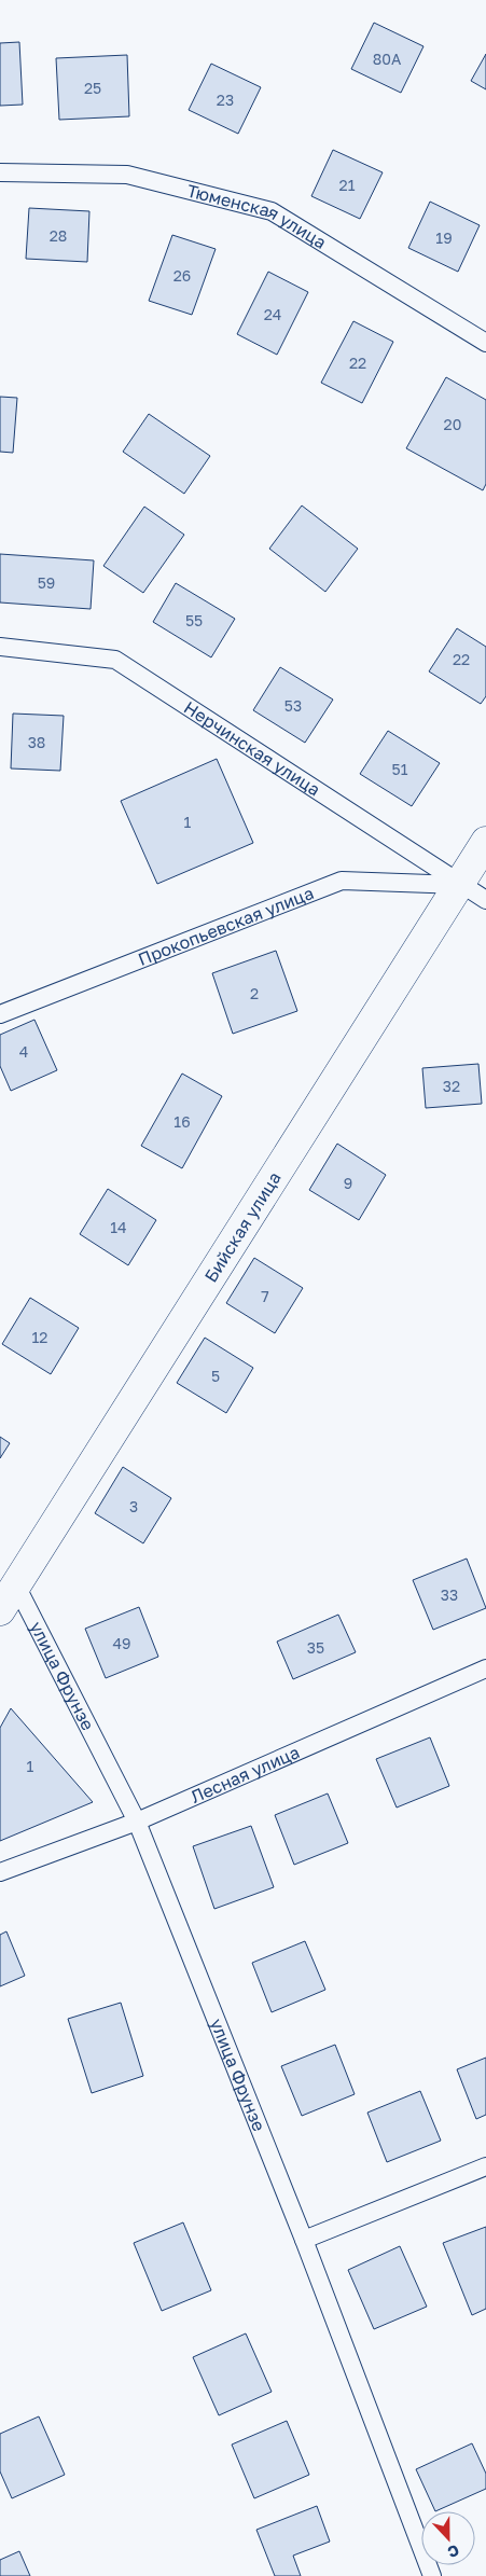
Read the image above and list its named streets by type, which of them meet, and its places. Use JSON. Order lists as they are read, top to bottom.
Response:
{
  "streets": {
    "street": ["Бийская улица"],
    "lane": [
      "Тюменская улица",
      "Нерчинская улица",
      "Прокопьевская улица",
      "улица Фрунзе",
      "Лесная улица"
    ]
  },
  "crossings": [
    ["Нерчинская улица", "Прокопьевская улица"],
    ["Нерчинская улица", "Бийская улица"],
    ["Прокопьевская улица", "Бийская улица"],
    ["Бийская улица", "улица Фрунзе"],
    ["улица Фрунзе", "Лесная улица"]
  ],
  "house_numbers": [
    "80А",
    "25",
    "23",
    "21",
    "28",
    "19",
    "26",
    "24",
    "22",
    "20",
    "59",
    "55",
    "22",
    "53",
    "38",
    "51",
    "1",
    "2",
    "4",
    "32",
    "16",
    "9",
    "14",
    "7",
    "12",
    "5",
    "3",
    "33",
    "49",
    "35",
    "1"
  ],
  "north": "bottom"
}
